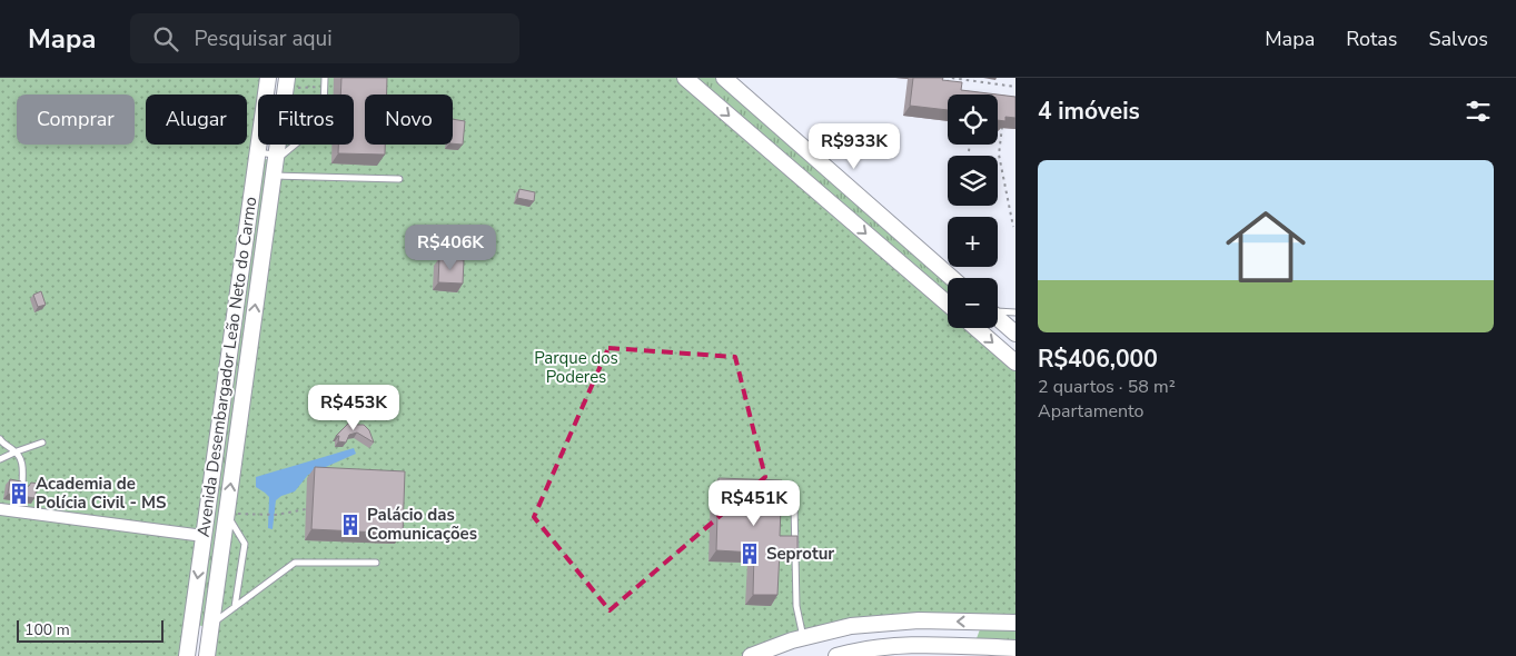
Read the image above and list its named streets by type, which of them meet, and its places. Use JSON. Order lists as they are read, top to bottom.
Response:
{
  "streets": {
    "main road": ["Avenida Desembargador Leão Neto do Carmo"]
  },
  "parks": ["Parque dos Poderes"],
  "places": {
    "building": ["Academia de Polícia Civil - MS", "Palácio das Comunicações", "Seprotur"]
  },
  "scale_bar": "100 m",
  "page": {
    "header": "Mapa",
    "search": "Pesquisar aqui",
    "nav": ["Mapa", "Rotas", "Salvos"],
    "heading": "4 imóveis",
    "map_buttons": ["+", "−"],
    "chip": [
      "Comprar",
      "Alugar",
      "Filtros",
      "Novo"
    ],
    "price": [
      "R$933K",
      "R$406K",
      "R$453K",
      "R$451K"
    ],
    "list": [
      {
        "name": "R$406,000",
        "note": "2 quartos · 58 m² · Apartamento"
      }
    ],
    "scale": "100 m"
  }
}
